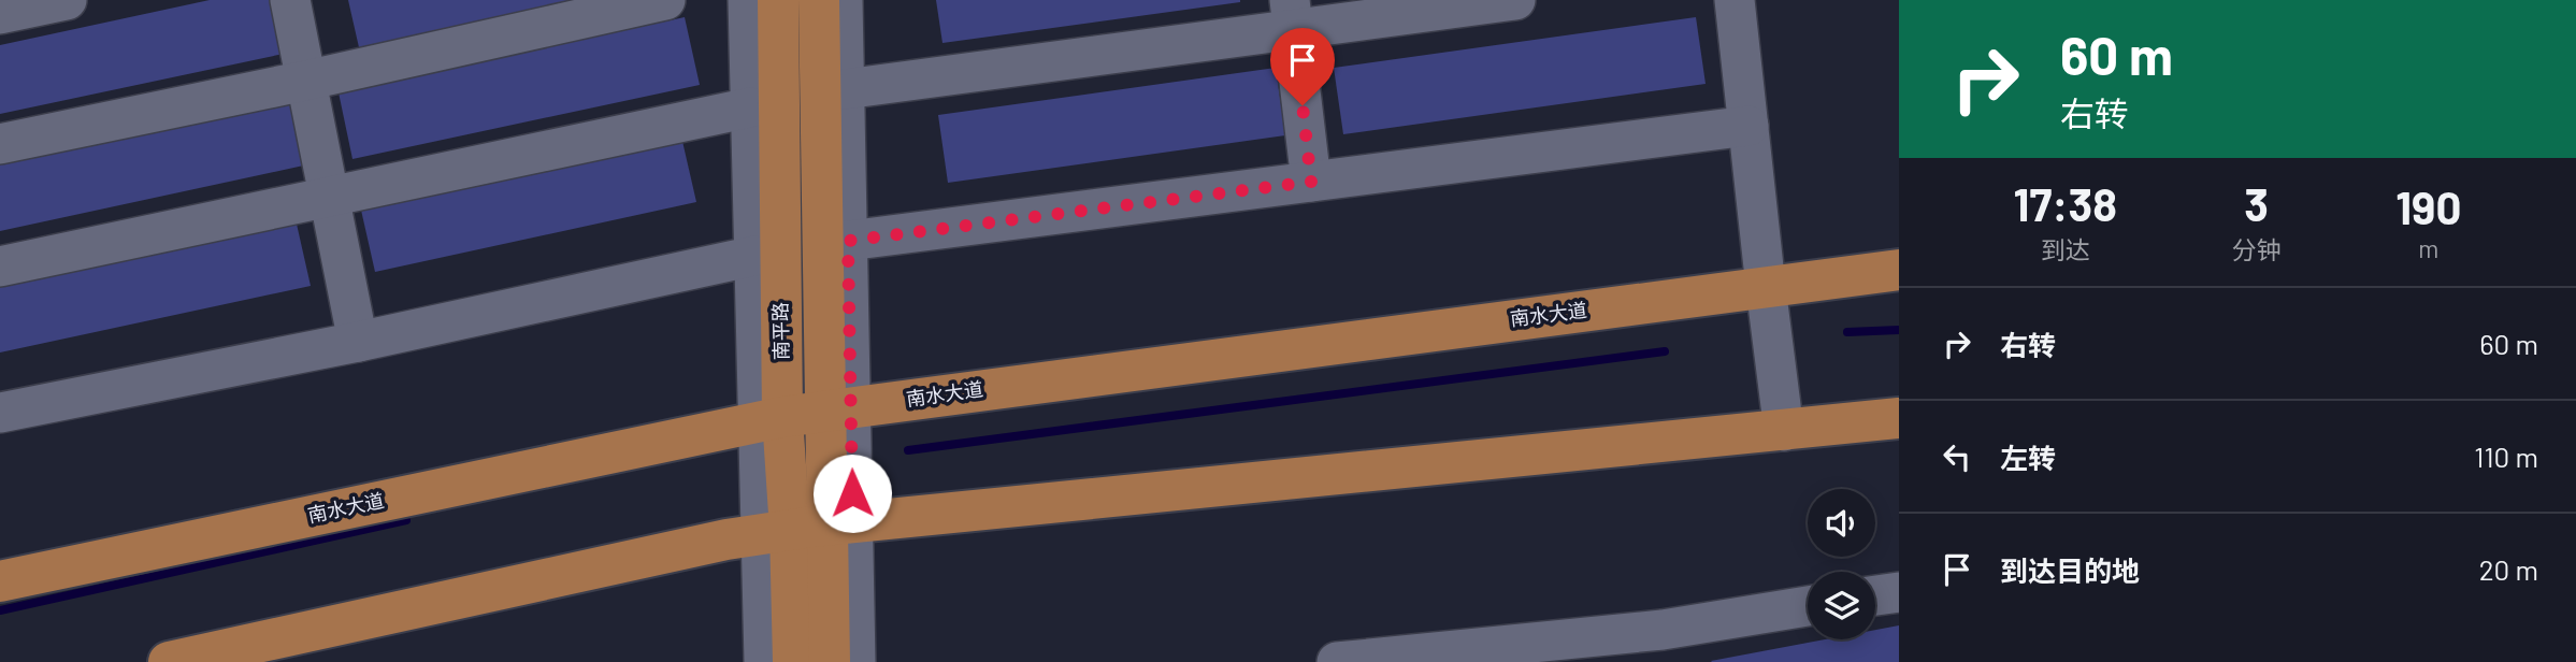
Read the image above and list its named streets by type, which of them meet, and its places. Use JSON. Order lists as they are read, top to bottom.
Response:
{
  "streets": {
    "main road": ["南水大道", "南平路"]
  },
  "crossings": [
    ["南水大道", "南平路"]
  ],
  "page": {
    "turn": ["60 m", "右转"],
    "eta": [
      "17:38",
      "到达",
      "3",
      "分钟",
      "190",
      "m"
    ],
    "list": [
      {
        "name": "右转",
        "value": "60 m"
      },
      {
        "name": "左转",
        "value": "110 m"
      },
      {
        "name": "到达目的地",
        "value": "20 m"
      }
    ]
  }
}
